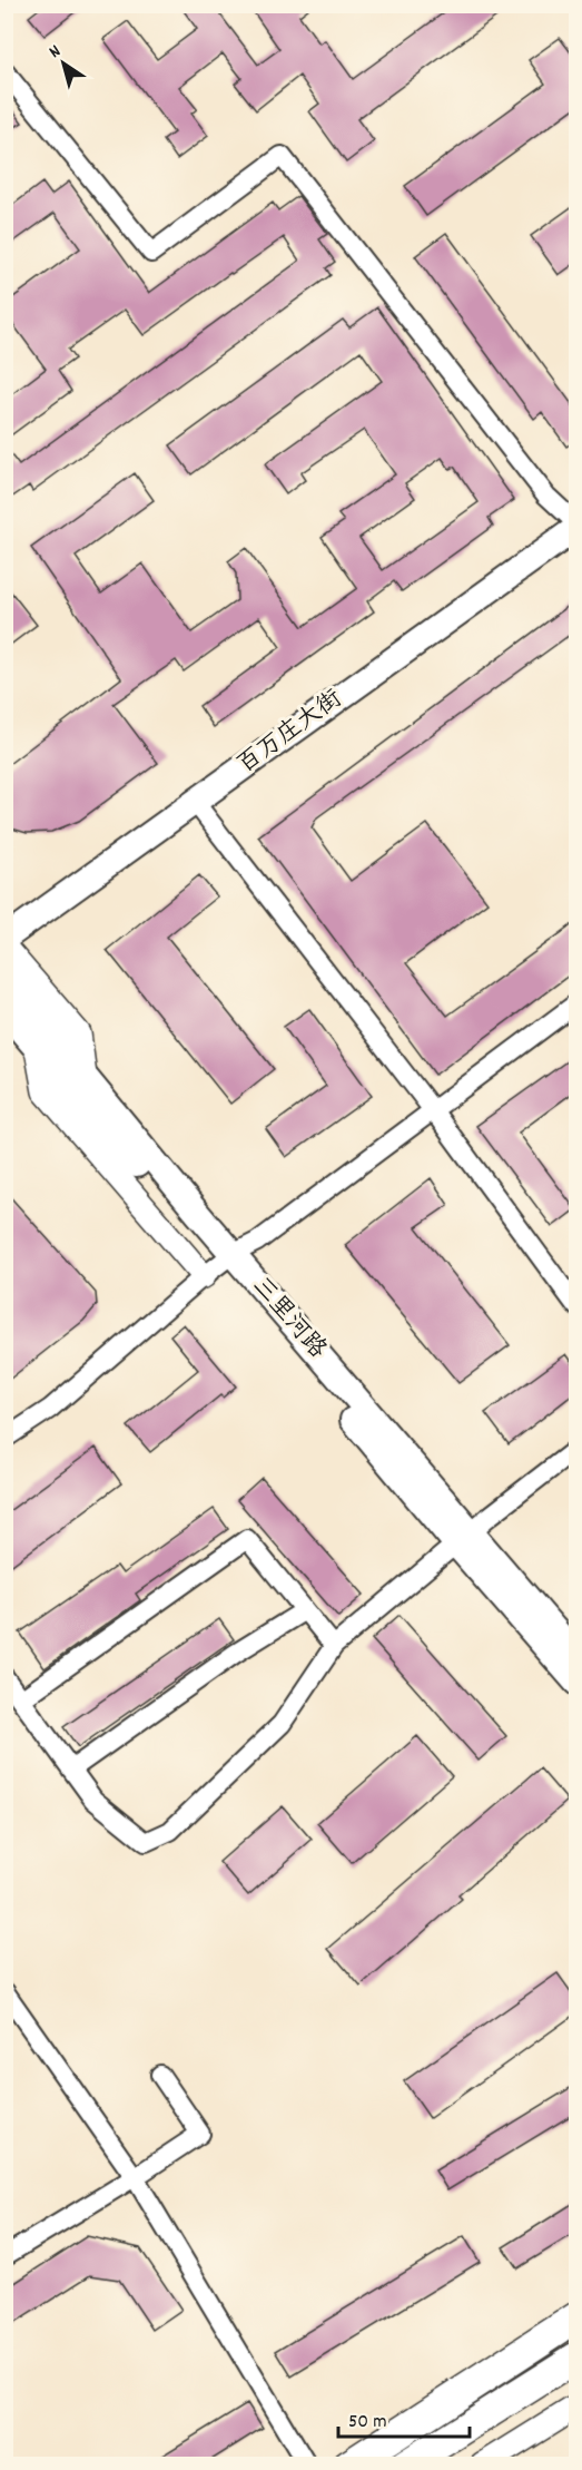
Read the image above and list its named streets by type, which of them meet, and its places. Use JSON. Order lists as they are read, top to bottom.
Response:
{
  "streets": {
    "main road": ["百万庄大街", "三里河路"]
  },
  "scale_bar": "50 m",
  "north": "top left"
}
